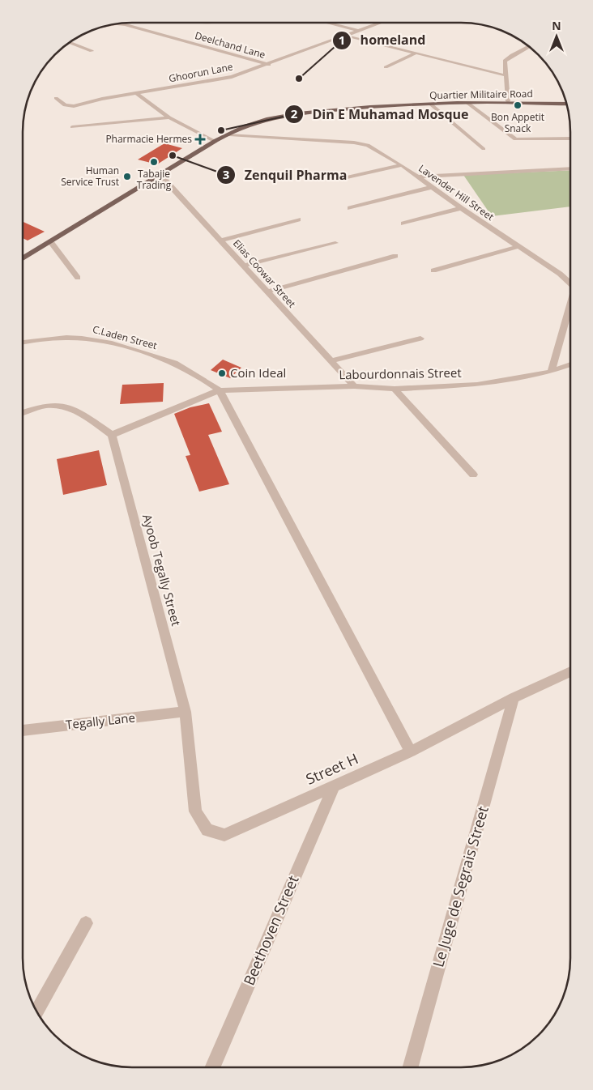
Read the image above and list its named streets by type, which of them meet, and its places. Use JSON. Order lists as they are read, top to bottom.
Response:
{
  "streets": {
    "main road": ["Quartier Militaire Road"],
    "street": [
      "Deelchand Lane",
      "Ghoorun Lane",
      "Lavender Hill Street",
      "Elias Coowar Street",
      "C.Laden Street",
      "Labourdonnais Street",
      "Ayoob Tegally Street",
      "Tegally Lane",
      "Street H",
      "Le Juge de Segrais Street",
      "Beethoven Street"
    ]
  },
  "crossings": [
    ["Deelchand Lane", "Ghoorun Lane"],
    ["Quartier Militaire Road", "Lavender Hill Street"],
    ["Quartier Militaire Road", "Elias Coowar Street"],
    ["Lavender Hill Street", "Labourdonnais Street"],
    ["Elias Coowar Street", "Labourdonnais Street"],
    ["C.Laden Street", "Labourdonnais Street"],
    ["Ayoob Tegally Street", "Tegally Lane"],
    ["Ayoob Tegally Street", "Street H"],
    ["Tegally Lane", "Street H"],
    ["Street H", "Le Juge de Segrais Street"],
    ["Street H", "Beethoven Street"]
  ],
  "places": {
    "other": [
      "homeland",
      "Bon Appetit Snack",
      "Din E Muhamad Mosque",
      "Zenquil Pharma",
      "Tabajie Trading",
      "Human Service Trust",
      "Coin Ideal"
    ],
    "health": ["Pharmacie Hermes"]
  },
  "north": "top"
}
